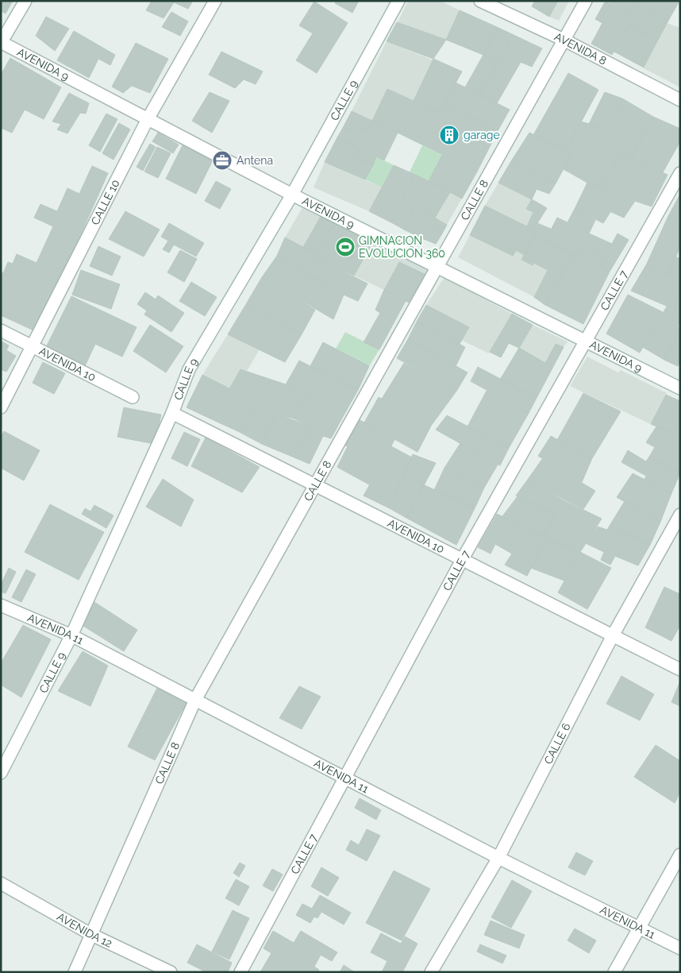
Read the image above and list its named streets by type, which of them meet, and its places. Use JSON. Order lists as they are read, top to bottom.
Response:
{
  "streets": {
    "street": [
      "AVENIDA 8",
      "AVENIDA 9",
      "CALLE 9",
      "CALLE 8",
      "CALLE 10",
      "CALLE 7",
      "AVENIDA 10",
      "AVENIDA 11",
      "CALLE 6",
      "AVENIDA 12"
    ]
  },
  "crossings": [
    ["AVENIDA 8", "CALLE 8"],
    ["AVENIDA 9", "CALLE 9"],
    ["AVENIDA 9", "CALLE 8"],
    ["AVENIDA 9", "CALLE 10"],
    ["AVENIDA 9", "CALLE 7"],
    ["CALLE 9", "AVENIDA 10"],
    ["CALLE 9", "AVENIDA 11"],
    ["CALLE 8", "AVENIDA 10"],
    ["CALLE 8", "AVENIDA 11"],
    ["CALLE 8", "AVENIDA 12"],
    ["CALLE 10", "AVENIDA 10"],
    ["CALLE 7", "AVENIDA 10"],
    ["CALLE 7", "AVENIDA 11"],
    ["AVENIDA 10", "CALLE 6"],
    ["AVENIDA 11", "CALLE 6"]
  ],
  "places": {
    "building": ["garage"],
    "office": ["Antena"],
    "sports": ["GIMNACION EVOLUCION 360"]
  }
}
